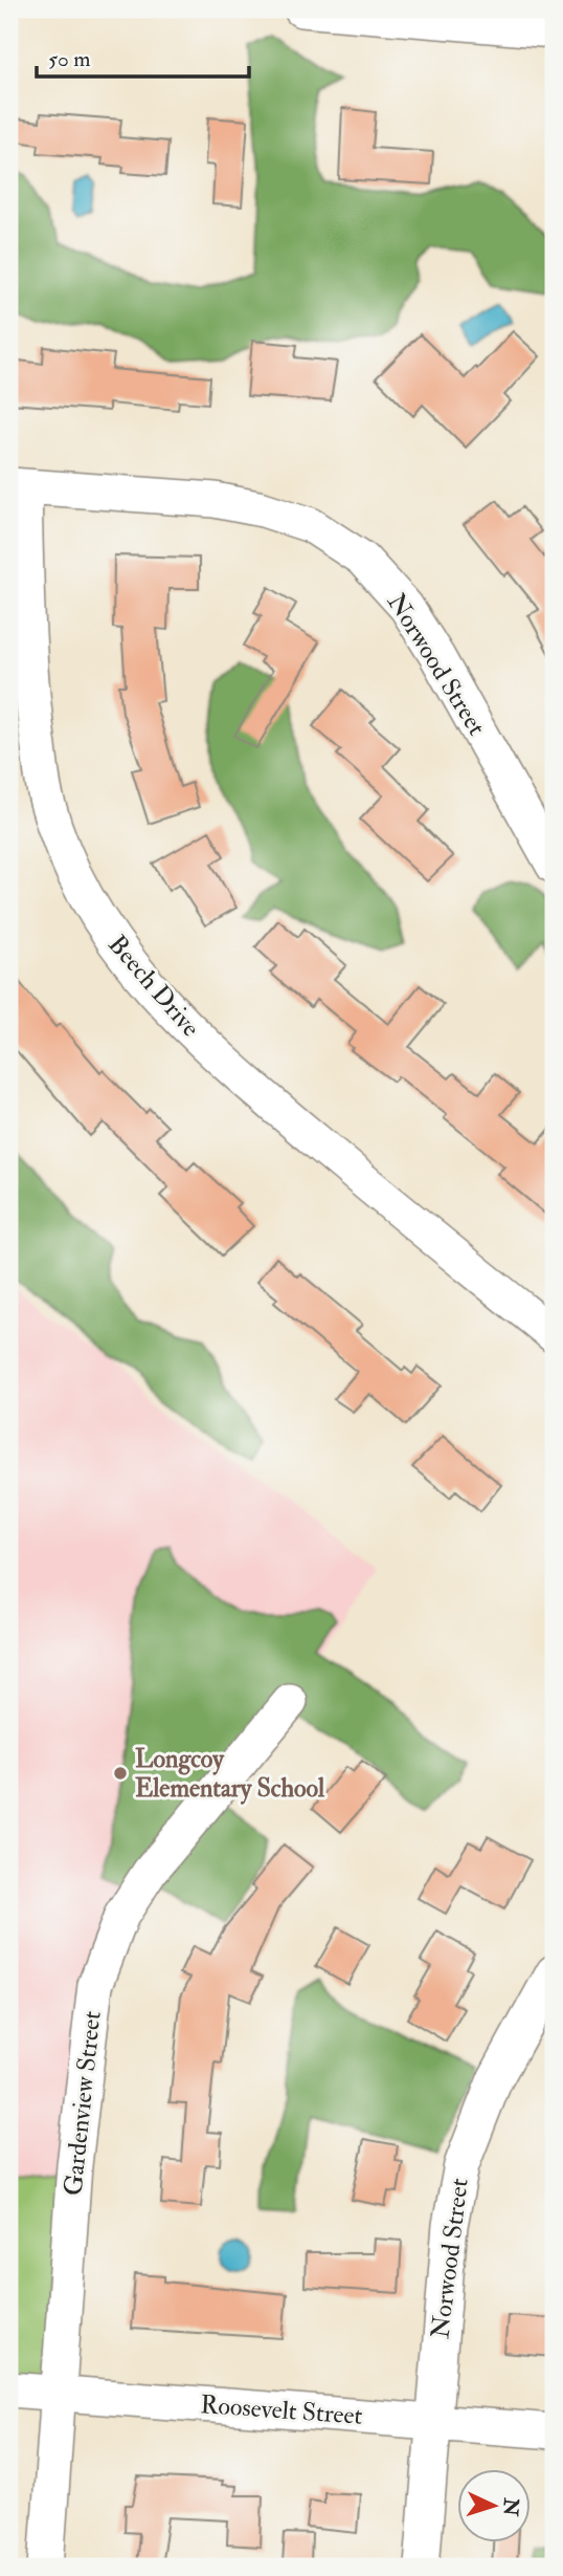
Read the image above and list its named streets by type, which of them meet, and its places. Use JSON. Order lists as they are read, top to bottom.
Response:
{
  "streets": {
    "street": [
      "Norwood Street",
      "Beech Drive",
      "Gardenview Street",
      "Roosevelt Street"
    ]
  },
  "crossings": [
    ["Norwood Street", "Beech Drive"],
    ["Norwood Street", "Roosevelt Street"],
    ["Gardenview Street", "Roosevelt Street"]
  ],
  "places": ["Longcoy Elementary School"],
  "scale_bar": "50 m",
  "north": "right"
}
